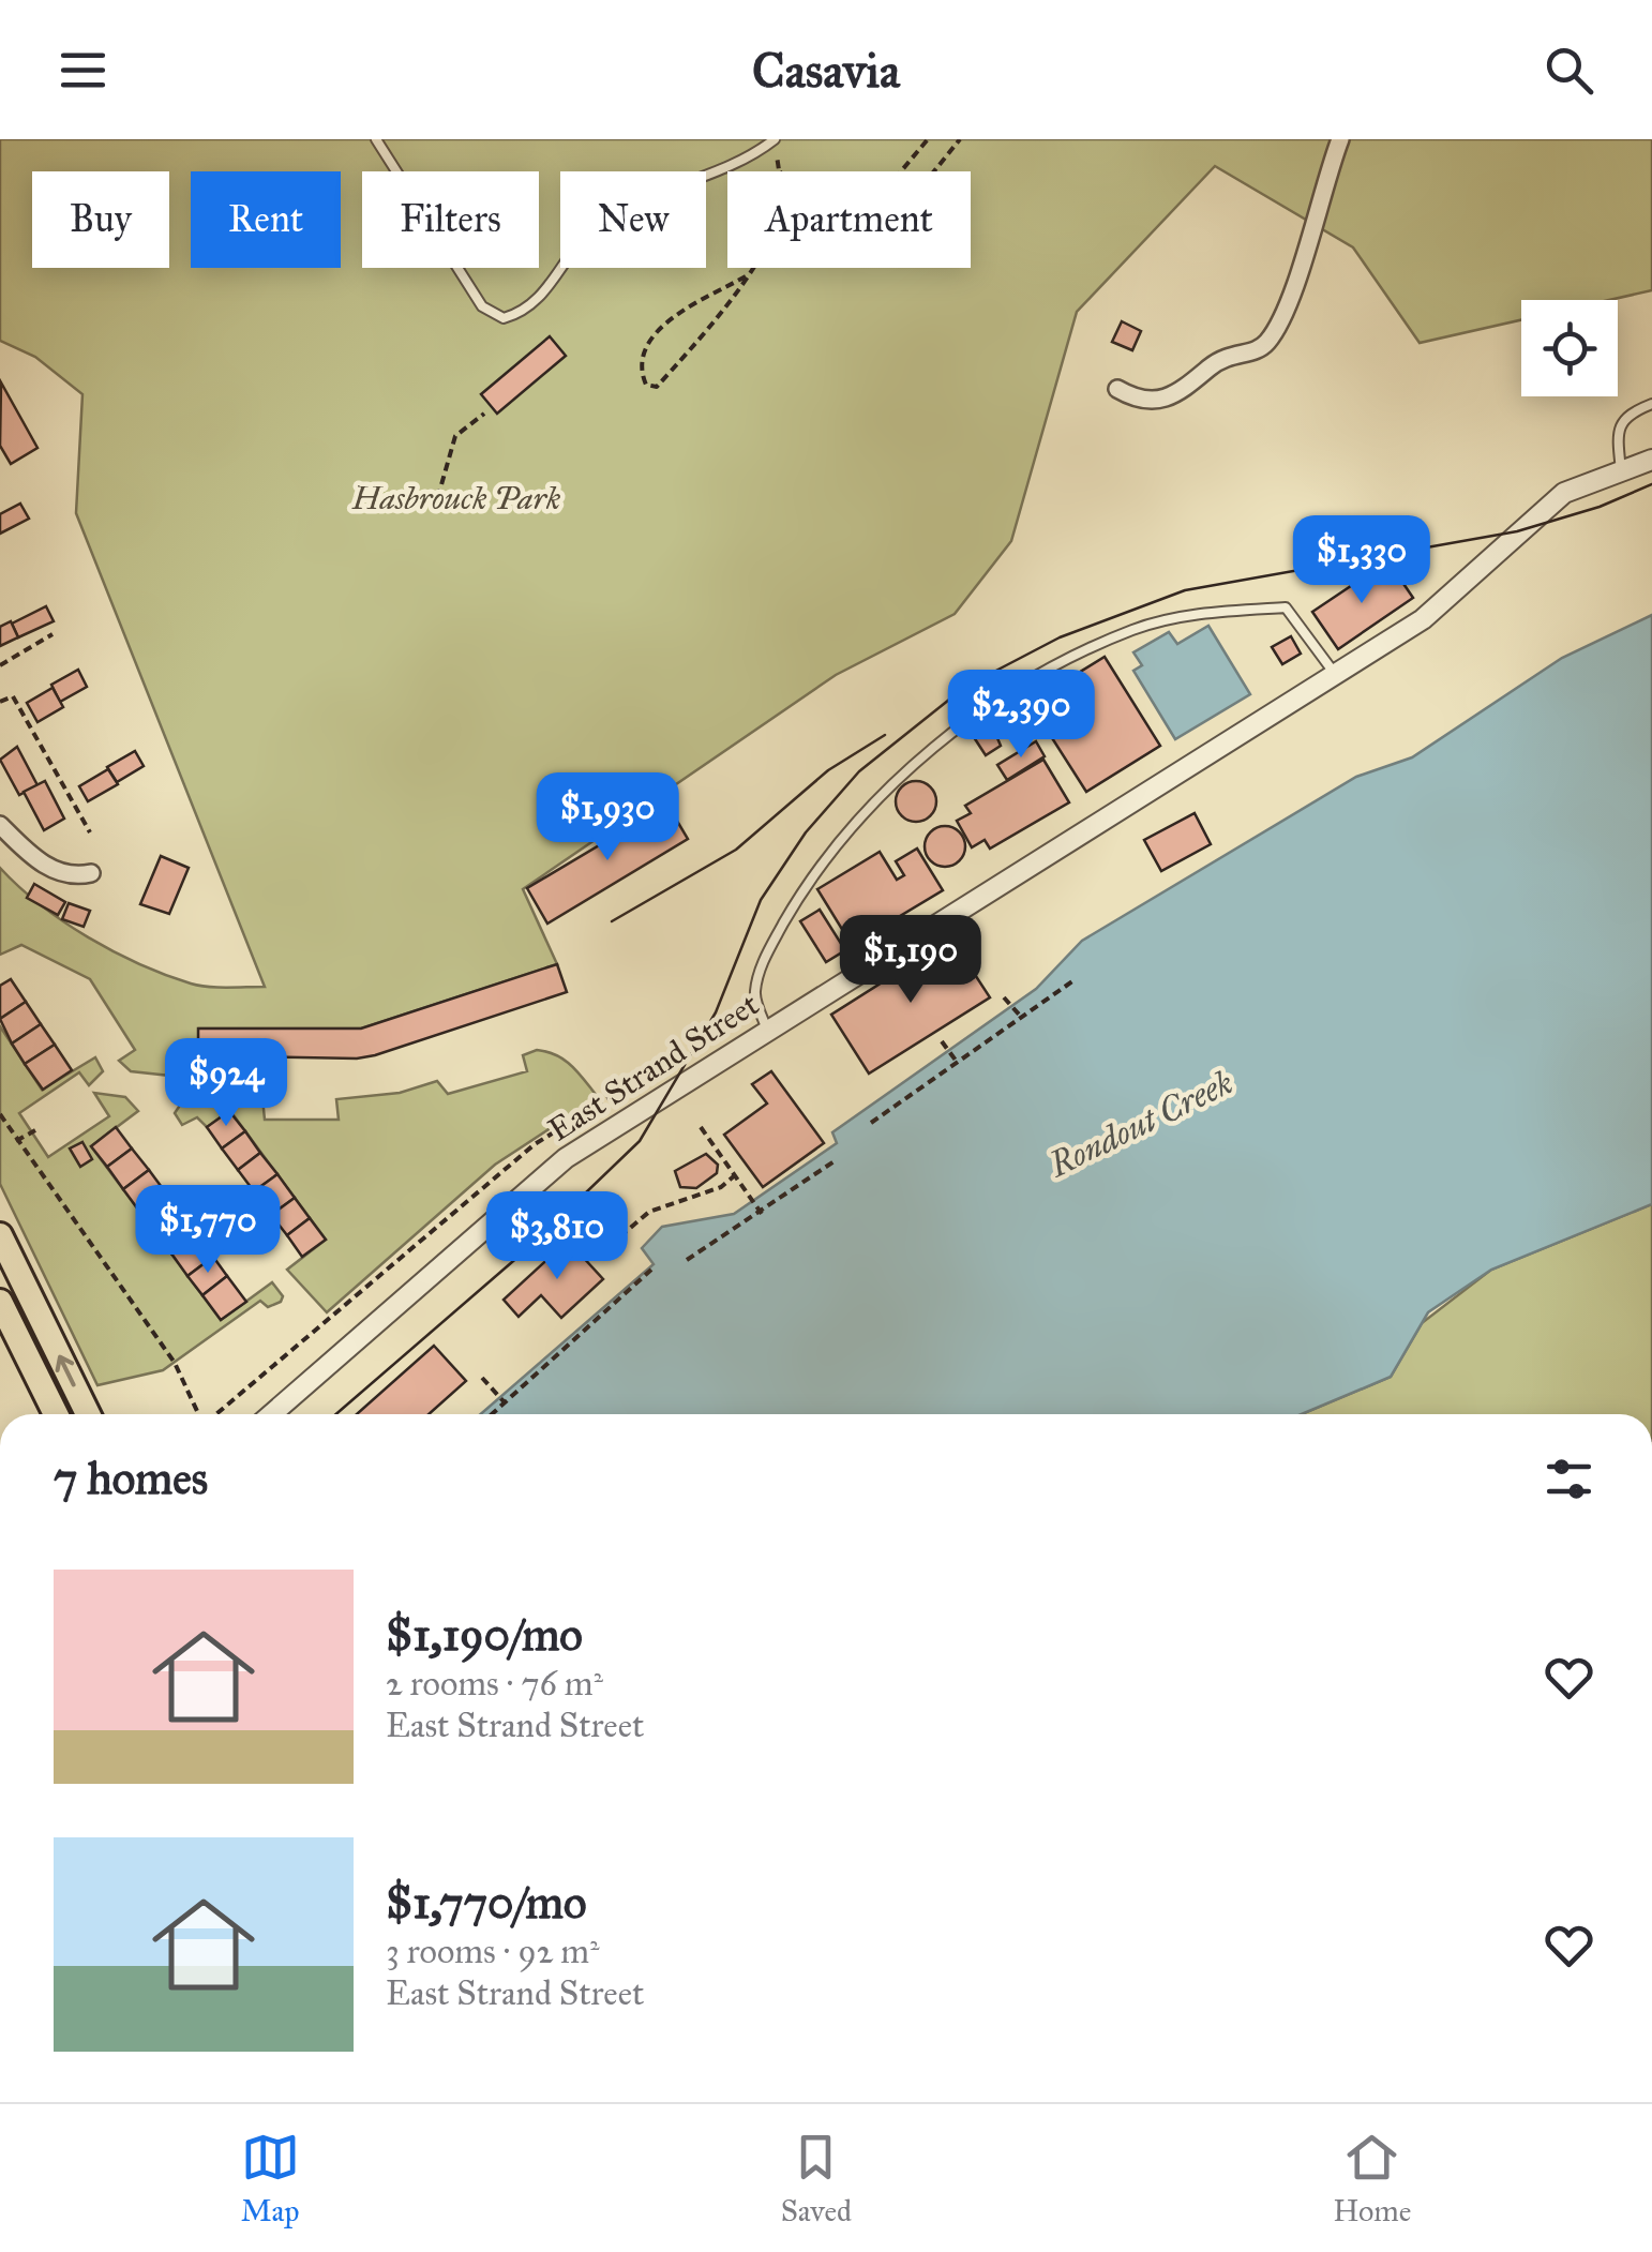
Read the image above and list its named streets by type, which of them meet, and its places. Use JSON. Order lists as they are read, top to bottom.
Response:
{
  "streets": {
    "street": ["East Strand Street"]
  },
  "water": ["Rondout Creek"],
  "parks": ["Hasbrouck Park"],
  "page": {
    "header": "Casavia",
    "chip": [
      "Buy",
      "Rent",
      "Filters",
      "New",
      "Apartment"
    ],
    "price": [
      "$1,330",
      "$2,390",
      "$1,930",
      "$1,190",
      "$924",
      "$1,770",
      "$3,810"
    ],
    "heading": "7 homes",
    "list": [
      {
        "name": "$1,190/mo",
        "note": "2 rooms · 76 m² · East Strand Street"
      },
      {
        "name": "$1,770/mo",
        "note": "3 rooms · 92 m² · East Strand Street"
      }
    ],
    "tabs": ["Map", "Saved", "Home"]
  }
}
